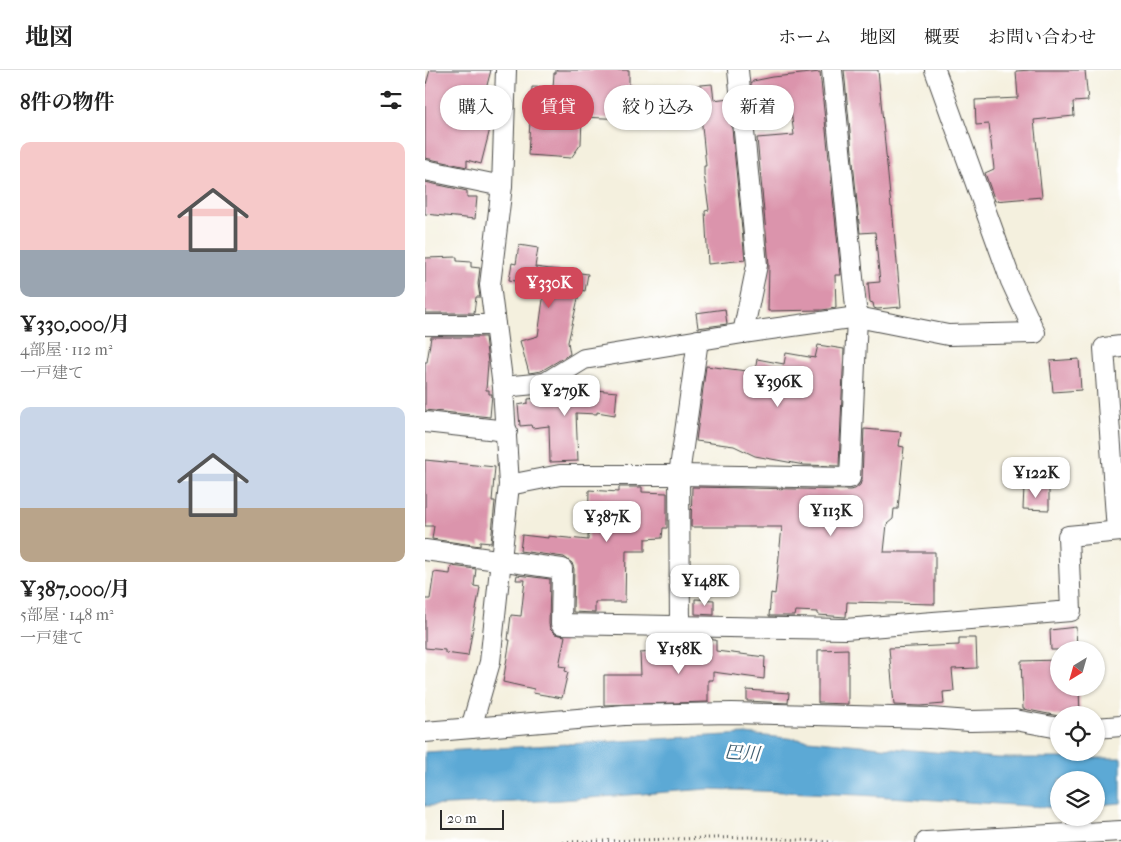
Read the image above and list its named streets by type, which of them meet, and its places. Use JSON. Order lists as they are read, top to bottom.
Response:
{
  "water": ["巴川"],
  "scale_bar": "20 m",
  "north": "bottom left",
  "page": {
    "header": "地図",
    "nav": [
      "ホーム",
      "地図",
      "概要",
      "お問い合わせ"
    ],
    "heading": "8件の物件",
    "chip": [
      "購入",
      "賃貸",
      "絞り込み",
      "新着"
    ],
    "list": [
      {
        "name": "¥330,000/月",
        "note": "4部屋 · 112 m² · 一戸建て"
      },
      {
        "name": "¥387,000/月",
        "note": "5部屋 · 148 m² · 一戸建て"
      }
    ],
    "price": [
      "¥330K",
      "¥396K",
      "¥279K",
      "¥122K",
      "¥113K",
      "¥387K",
      "¥148K",
      "¥158K"
    ],
    "scale": "20 m"
  }
}
